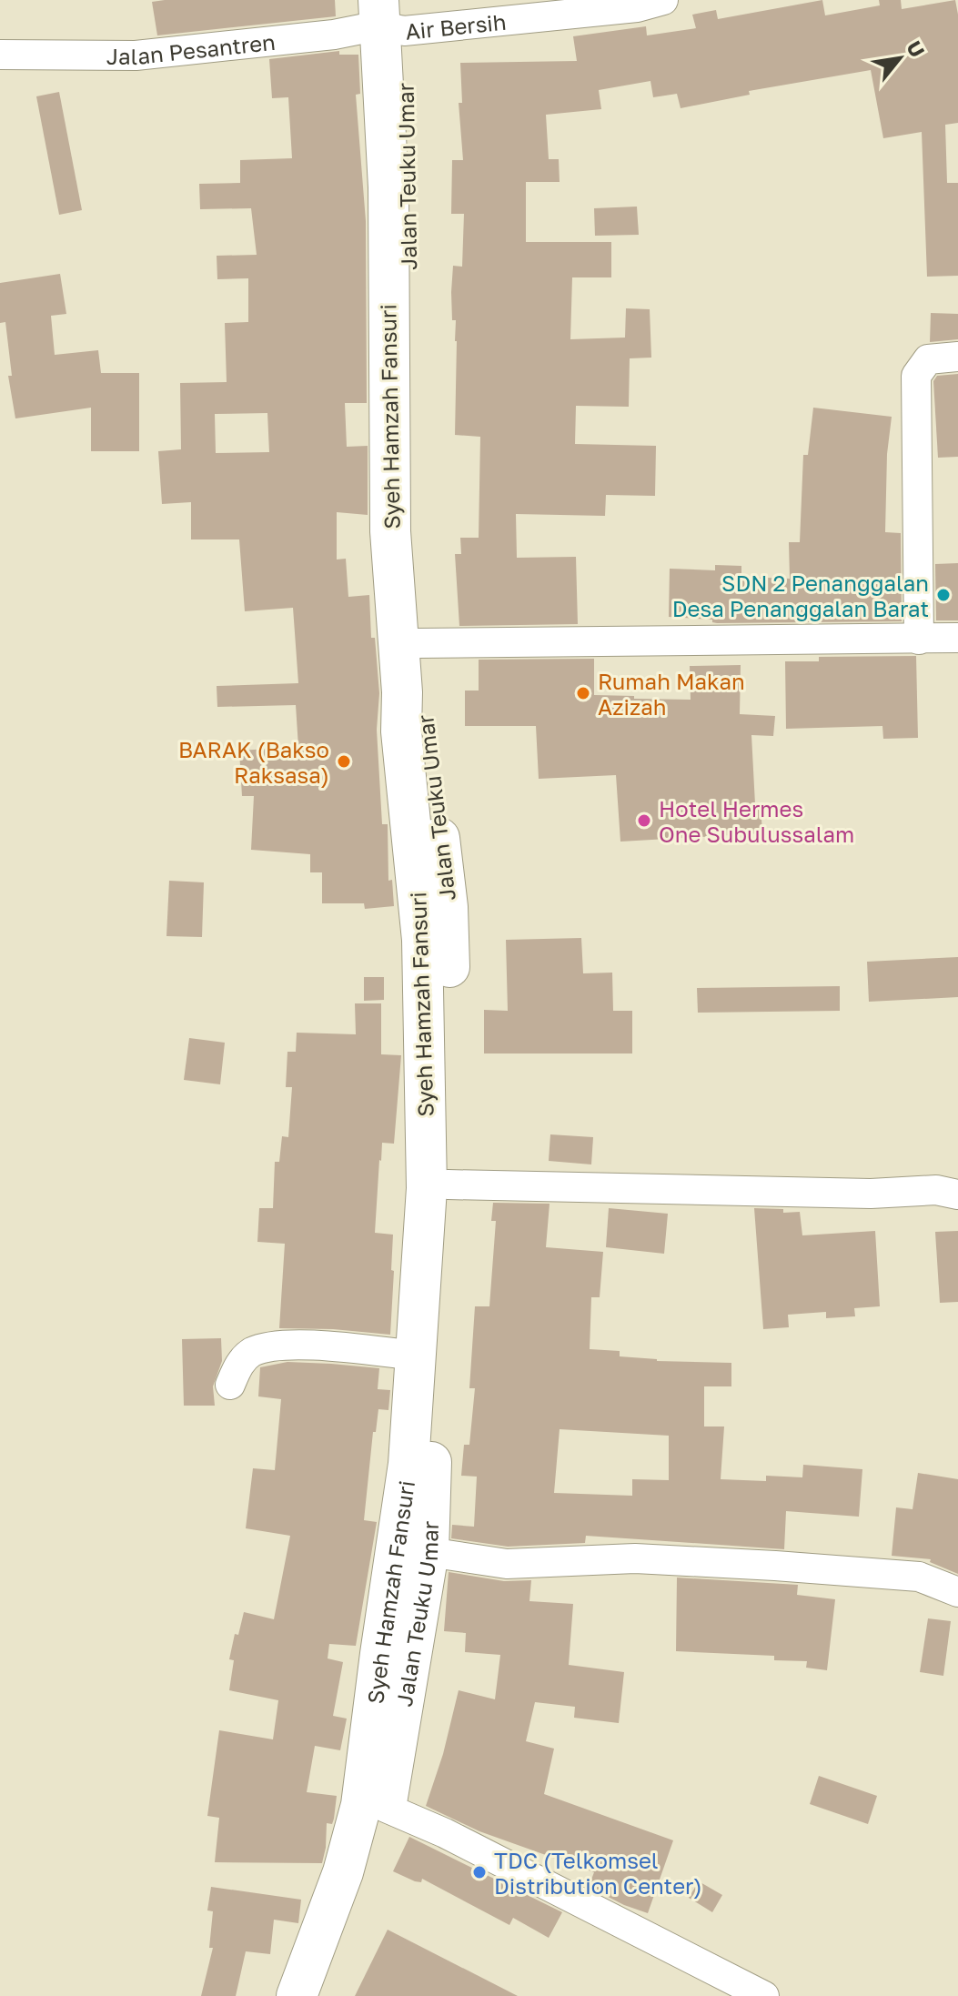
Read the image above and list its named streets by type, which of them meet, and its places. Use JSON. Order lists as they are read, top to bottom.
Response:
{
  "streets": {
    "highway": ["Jalan Teuku Umar", "Syeh Hamzah Fansuri"],
    "street": ["Air Bersih", "Jalan Pesantren"]
  },
  "crossings": [
    ["Air Bersih", "Jalan Pesantren"],
    ["Air Bersih", "Jalan Teuku Umar"],
    ["Air Bersih", "Syeh Hamzah Fansuri"],
    ["Jalan Pesantren", "Jalan Teuku Umar"],
    ["Jalan Pesantren", "Syeh Hamzah Fansuri"],
    ["Jalan Teuku Umar", "Syeh Hamzah Fansuri"]
  ],
  "places": [
    "SDN 2 Penanggalan Desa Penanggalan Barat",
    "Rumah Makan Azizah",
    "BARAK (Bakso Raksasa)",
    "Hotel Hermes One Subulussalam",
    "TDC (Telkomsel Distribution Center)"
  ],
  "north": "top right"
}
